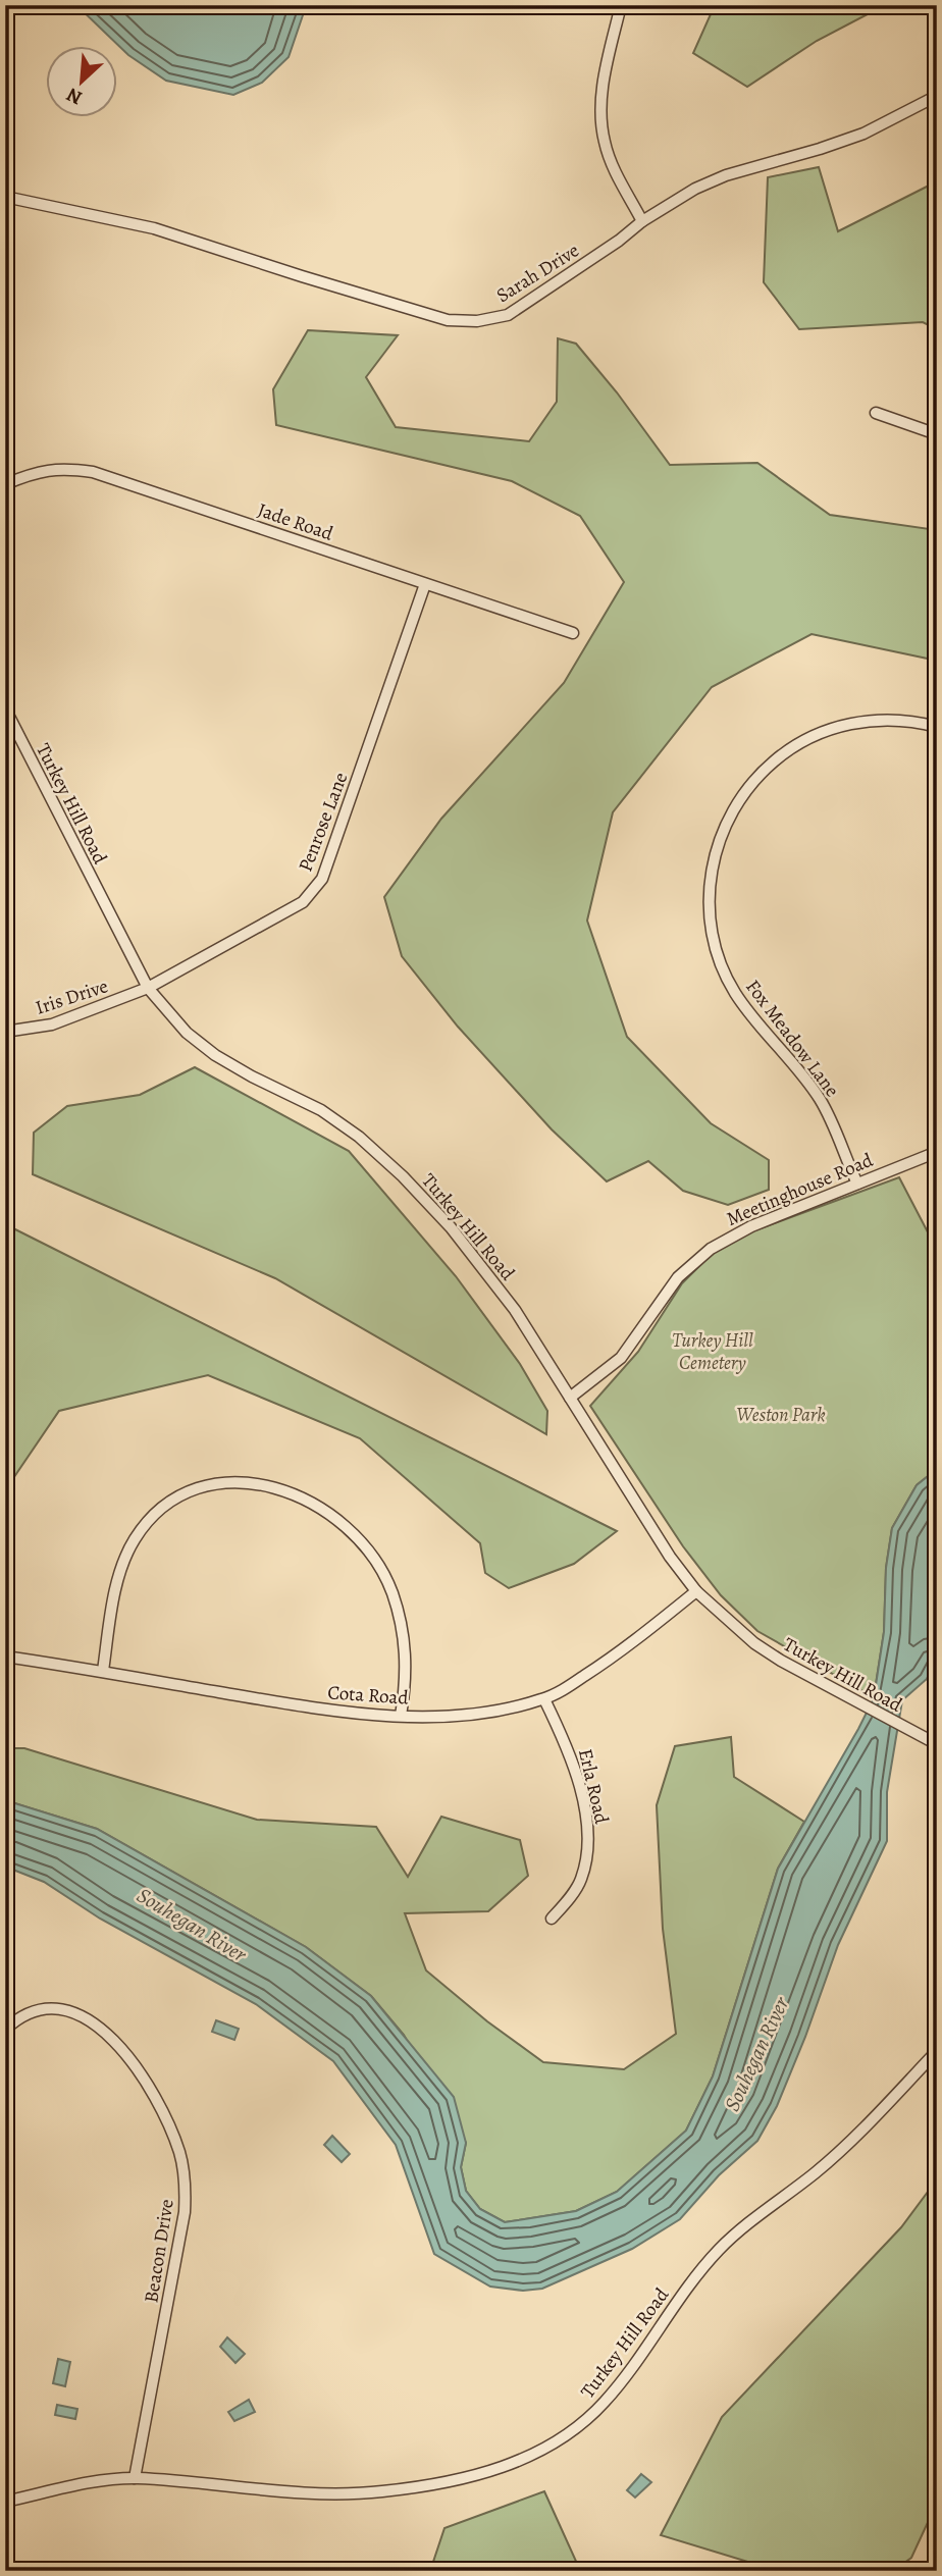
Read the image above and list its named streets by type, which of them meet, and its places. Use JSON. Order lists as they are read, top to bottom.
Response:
{
  "streets": {
    "street": [
      "Sarah Drive",
      "Jade Road",
      "Turkey Hill Road",
      "Penrose Lane",
      "Iris Drive",
      "Fox Meadow Lane",
      "Meetinghouse Road",
      "Cota Road",
      "Erla Road",
      "Beacon Drive"
    ]
  },
  "crossings": [
    ["Jade Road", "Penrose Lane"],
    ["Turkey Hill Road", "Penrose Lane"],
    ["Turkey Hill Road", "Iris Drive"],
    ["Turkey Hill Road", "Meetinghouse Road"],
    ["Turkey Hill Road", "Cota Road"],
    ["Turkey Hill Road", "Beacon Drive"],
    ["Penrose Lane", "Iris Drive"],
    ["Fox Meadow Lane", "Meetinghouse Road"],
    ["Cota Road", "Erla Road"]
  ],
  "water": ["Souhegan River"],
  "parks": ["Turkey Hill Cemetery", "Weston Park"],
  "north": "bottom left"
}
